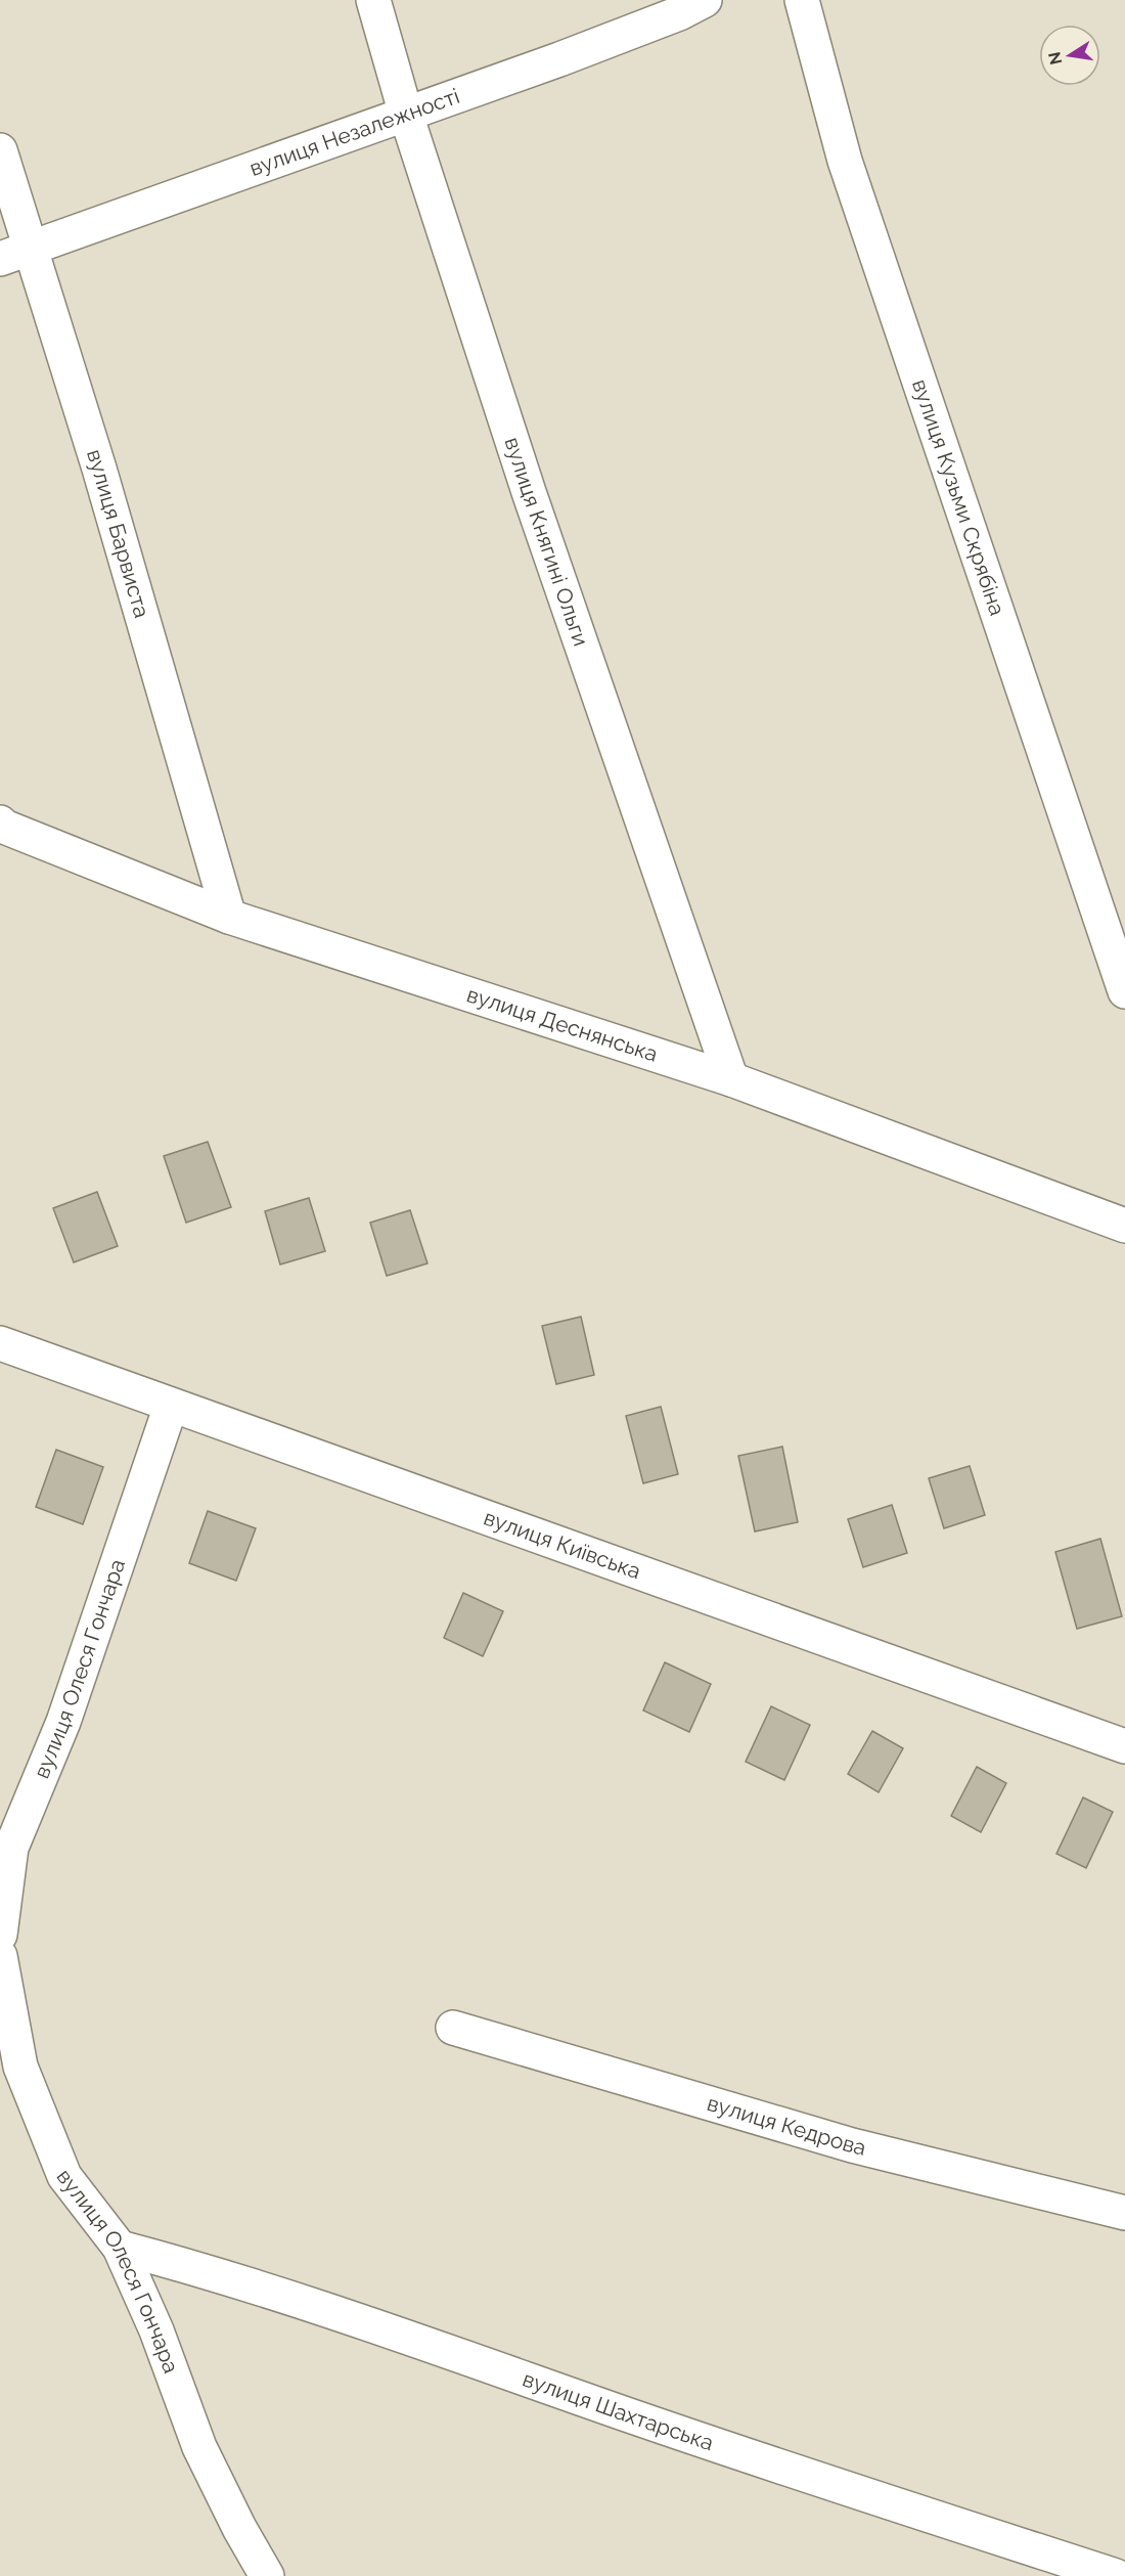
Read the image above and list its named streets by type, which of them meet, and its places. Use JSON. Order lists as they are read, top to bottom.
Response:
{
  "streets": {
    "street": [
      "вулиця Незалежності",
      "вулиця Кузьми Скрябіна",
      "вулиця Барвиста",
      "вулиця Княгині Ольги",
      "вулиця Деснянська",
      "вулиця Київська",
      "вулиця Олеся Гончара",
      "вулиця Кедрова",
      "вулиця Шахтарська"
    ]
  },
  "crossings": [
    ["вулиця Незалежності", "вулиця Барвиста"],
    ["вулиця Незалежності", "вулиця Княгині Ольги"],
    ["вулиця Барвиста", "вулиця Деснянська"],
    ["вулиця Княгині Ольги", "вулиця Деснянська"],
    ["вулиця Київська", "вулиця Олеся Гончара"],
    ["вулиця Олеся Гончара", "вулиця Шахтарська"]
  ],
  "north": "left"
}
